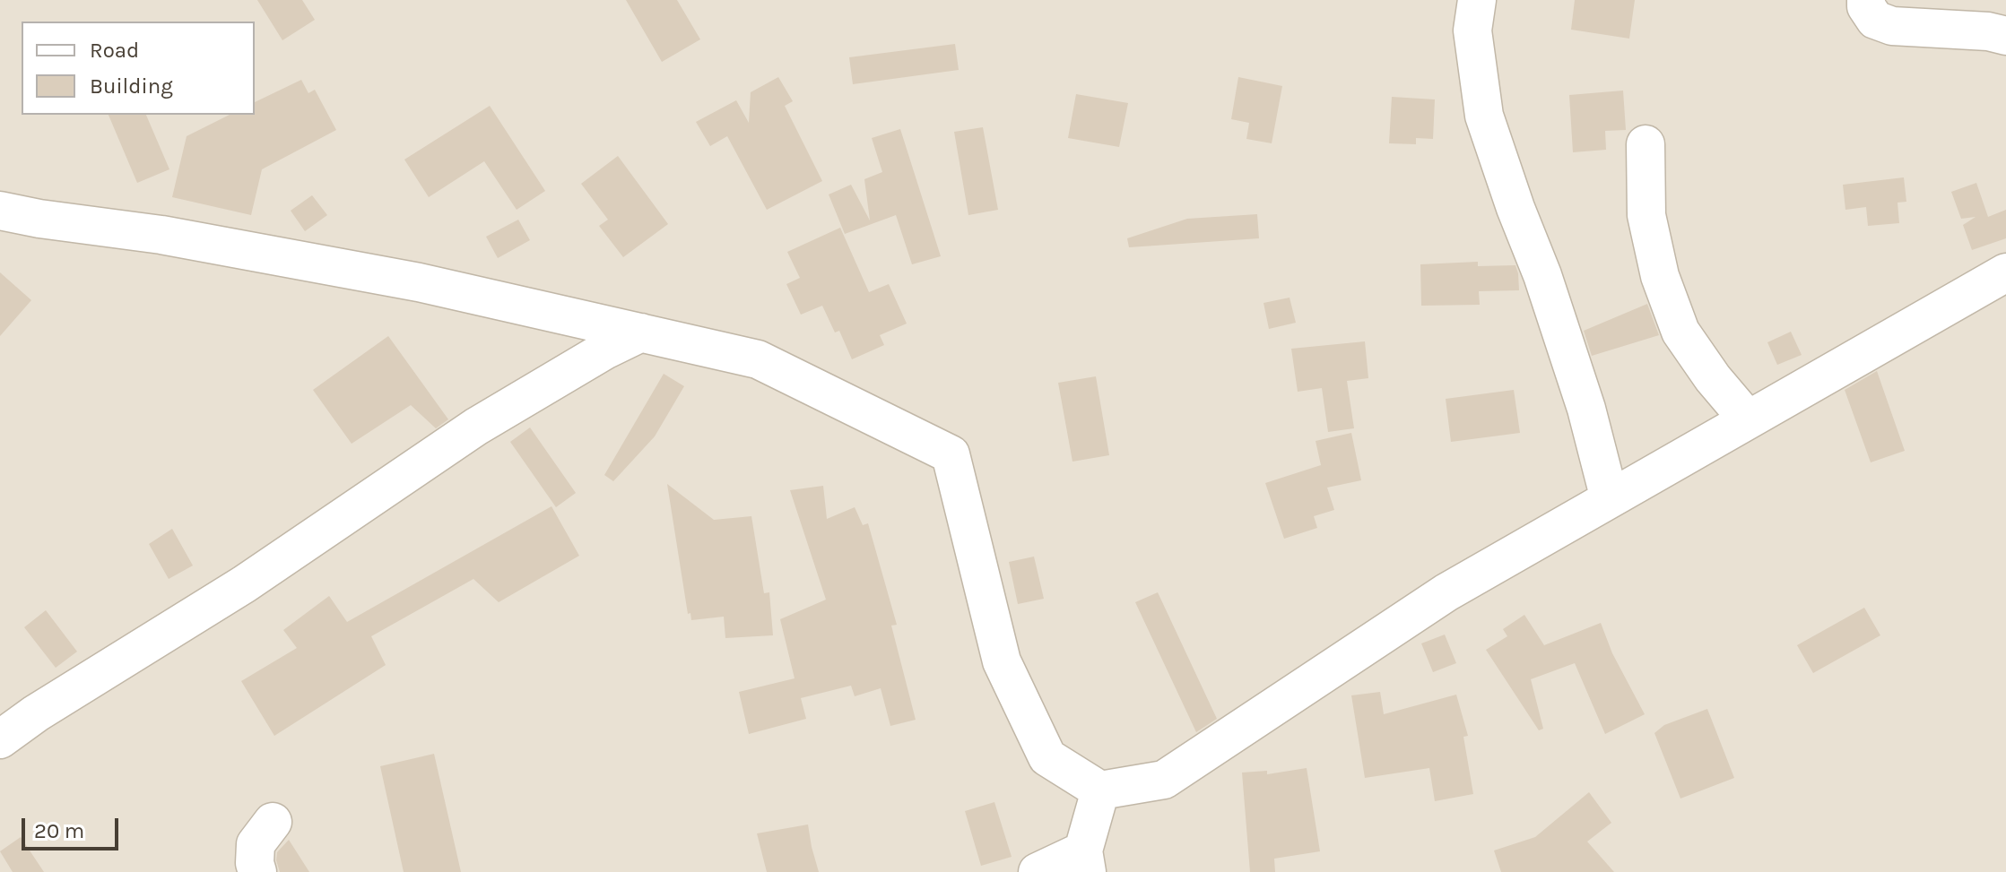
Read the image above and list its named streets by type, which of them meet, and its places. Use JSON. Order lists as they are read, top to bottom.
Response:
{
  "legend": ["Road", "Building"],
  "scale_bar": "20 m"
}
